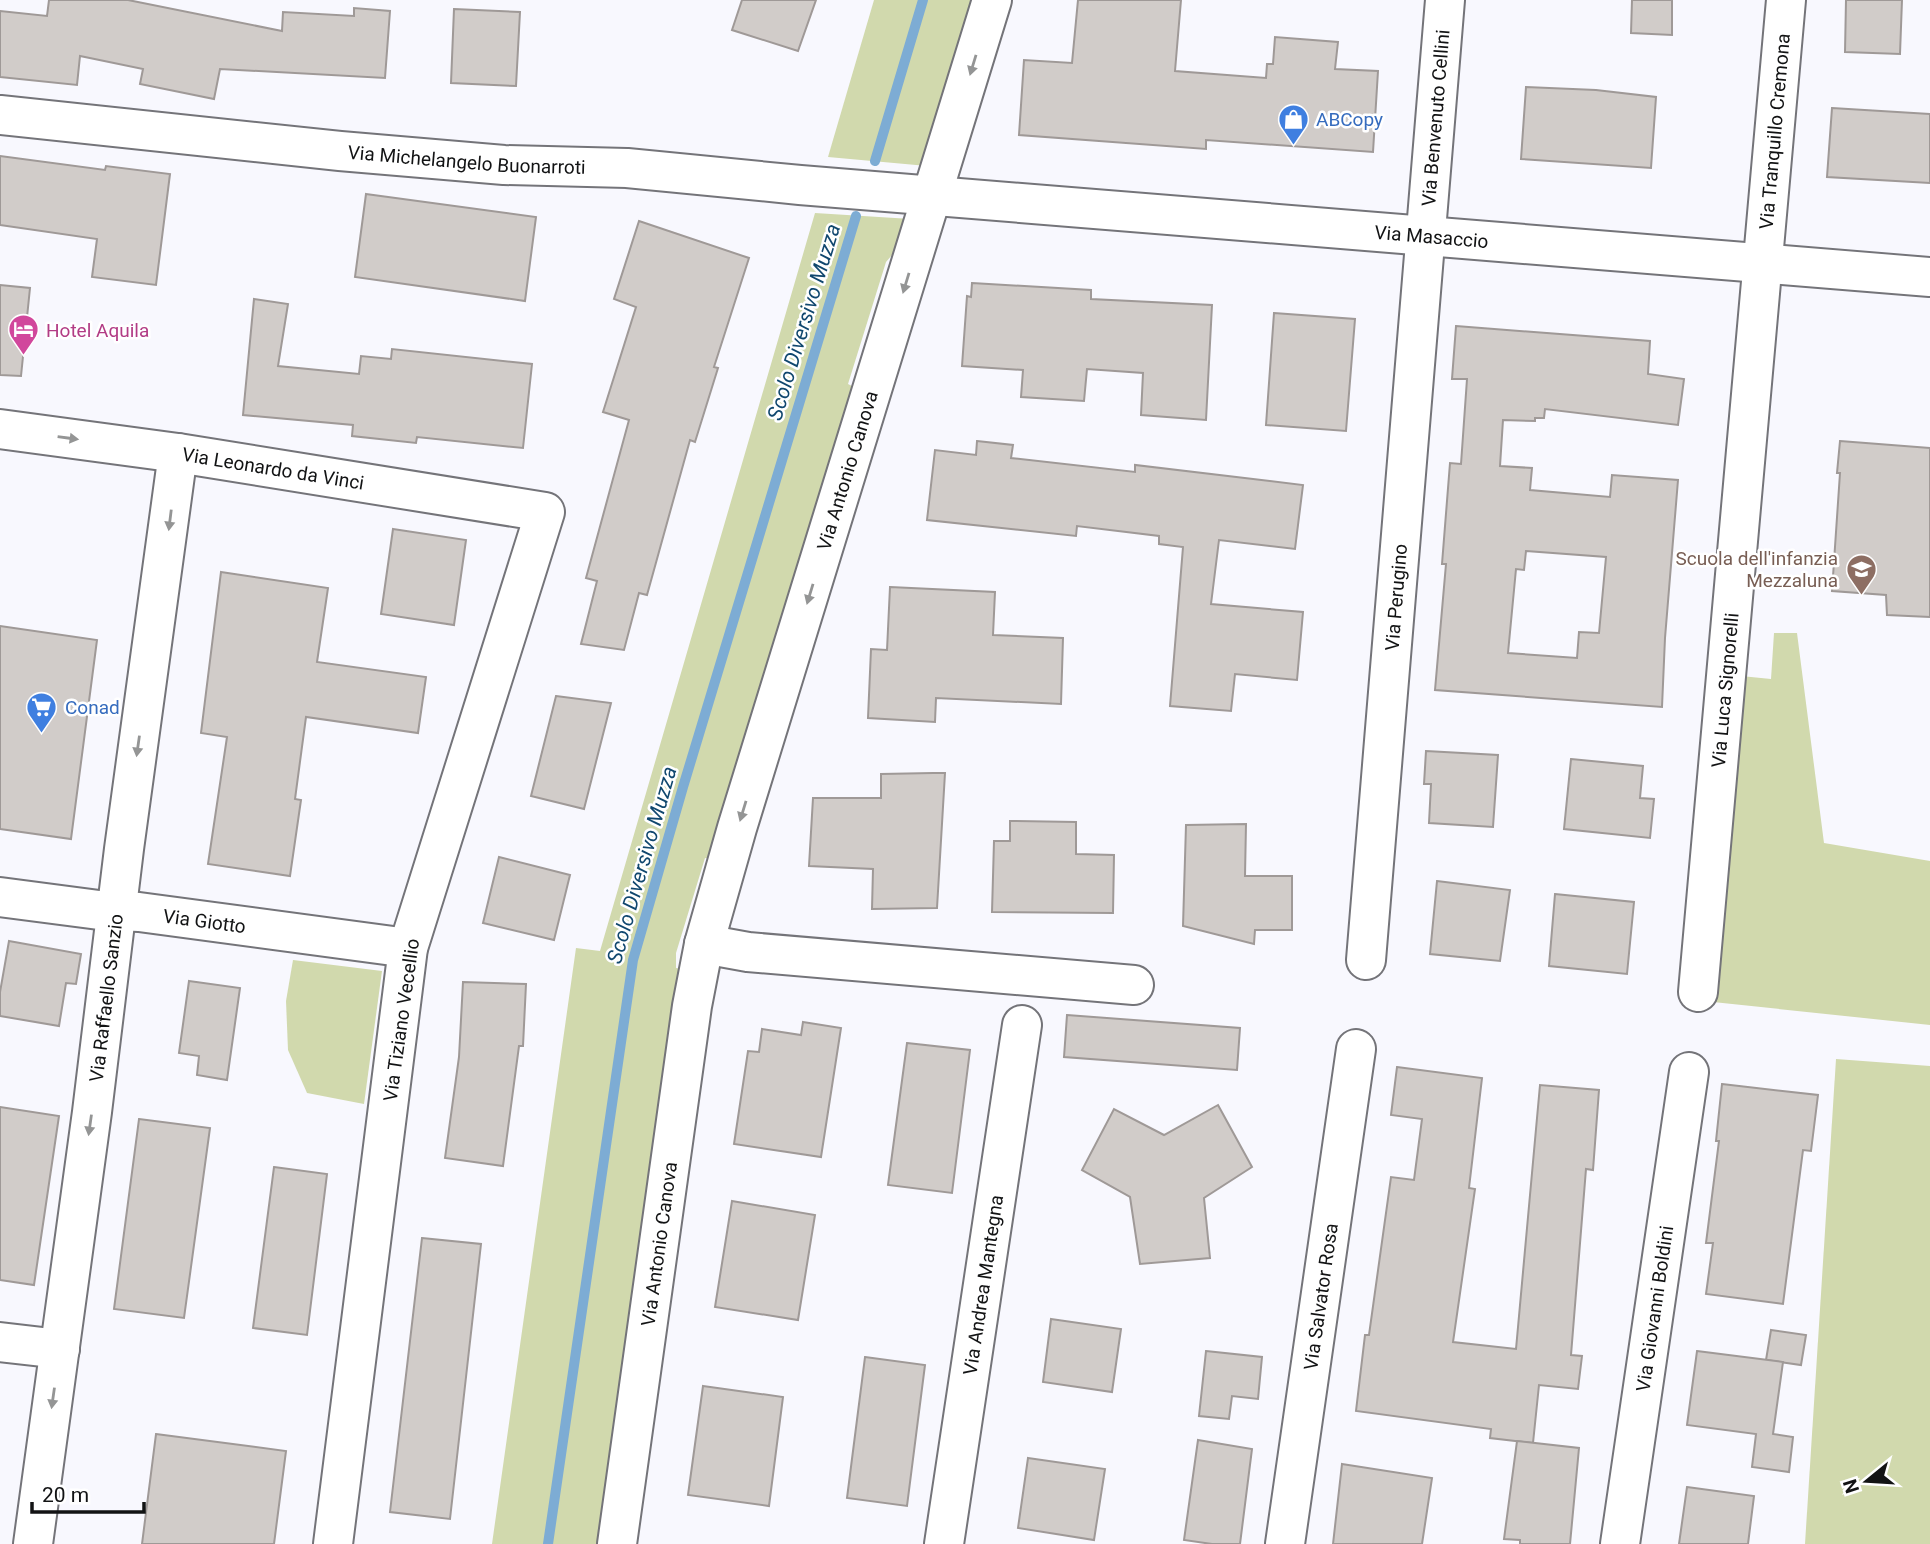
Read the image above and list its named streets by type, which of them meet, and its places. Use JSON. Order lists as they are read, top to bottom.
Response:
{
  "streets": {
    "street": [
      "Via Benvenuto Cellini",
      "Via Tranquillo Cremona",
      "Via Michelangelo Buonarroti",
      "Via Masaccio",
      "Via Leonardo da Vinci",
      "Via Antonio Canova",
      "Via Perugino",
      "Via Luca Signorelli",
      "Via Giotto",
      "Via Raffaello Sanzio",
      "Via Tiziano Vecellio",
      "Via Andrea Mantegna",
      "Via Salvator Rosa",
      "Via Giovanni Boldini"
    ]
  },
  "crossings": [
    ["Via Benvenuto Cellini", "Via Masaccio"],
    ["Via Benvenuto Cellini", "Via Perugino"],
    ["Via Tranquillo Cremona", "Via Masaccio"],
    ["Via Tranquillo Cremona", "Via Luca Signorelli"],
    ["Via Michelangelo Buonarroti", "Via Masaccio"],
    ["Via Michelangelo Buonarroti", "Via Antonio Canova"],
    ["Via Masaccio", "Via Antonio Canova"],
    ["Via Masaccio", "Via Perugino"],
    ["Via Masaccio", "Via Luca Signorelli"],
    ["Via Leonardo da Vinci", "Via Raffaello Sanzio"],
    ["Via Leonardo da Vinci", "Via Tiziano Vecellio"],
    ["Via Giotto", "Via Raffaello Sanzio"],
    ["Via Giotto", "Via Tiziano Vecellio"]
  ],
  "one_way": ["Via Antonio Canova", "Via Raffaello Sanzio"],
  "water": ["Scolo Diversivo Muzza"],
  "places": {
    "shop": ["ABCopy"],
    "hotel": ["Hotel Aquila"],
    "school or university": ["Scuola dell'infanzia Mezzaluna"],
    "supermarket": ["Conad"]
  },
  "scale_bar": "20 m",
  "north": "left"
}
